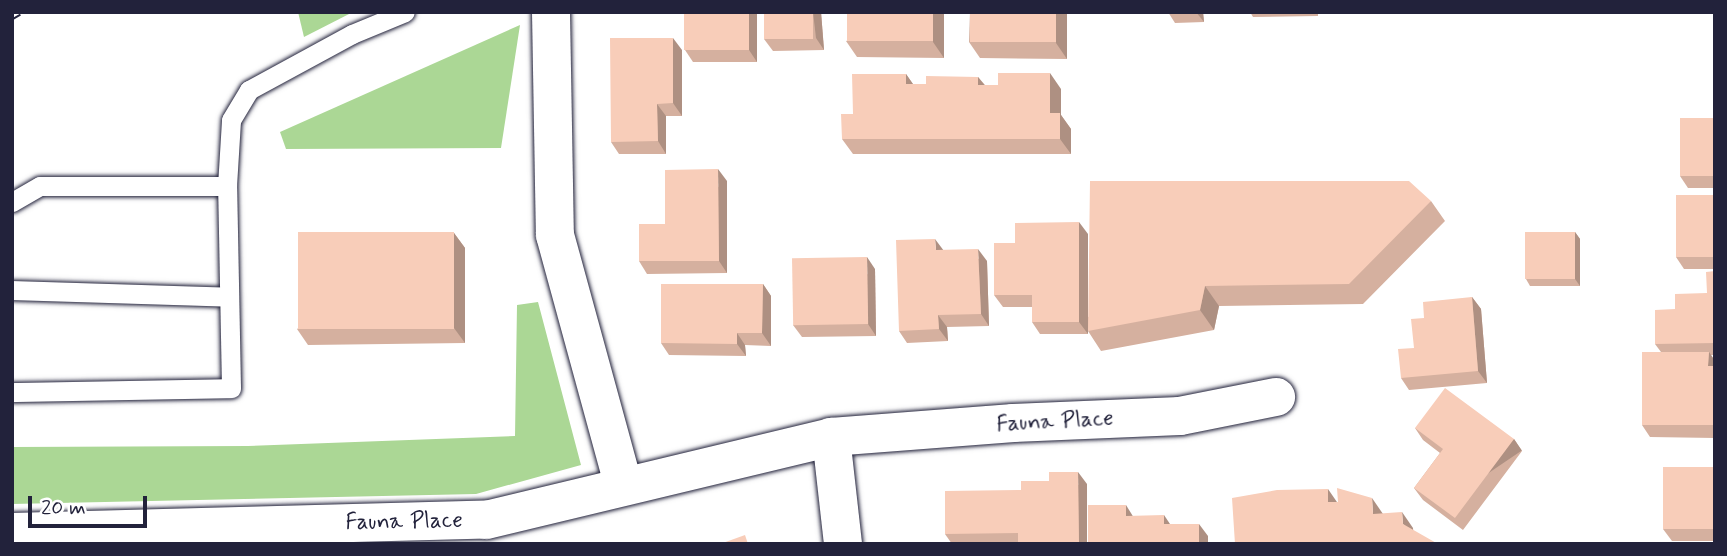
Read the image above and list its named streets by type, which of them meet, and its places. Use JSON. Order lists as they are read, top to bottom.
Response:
{
  "streets": {
    "street": ["Fauna Place"]
  },
  "scale_bar": "20 m"
}
